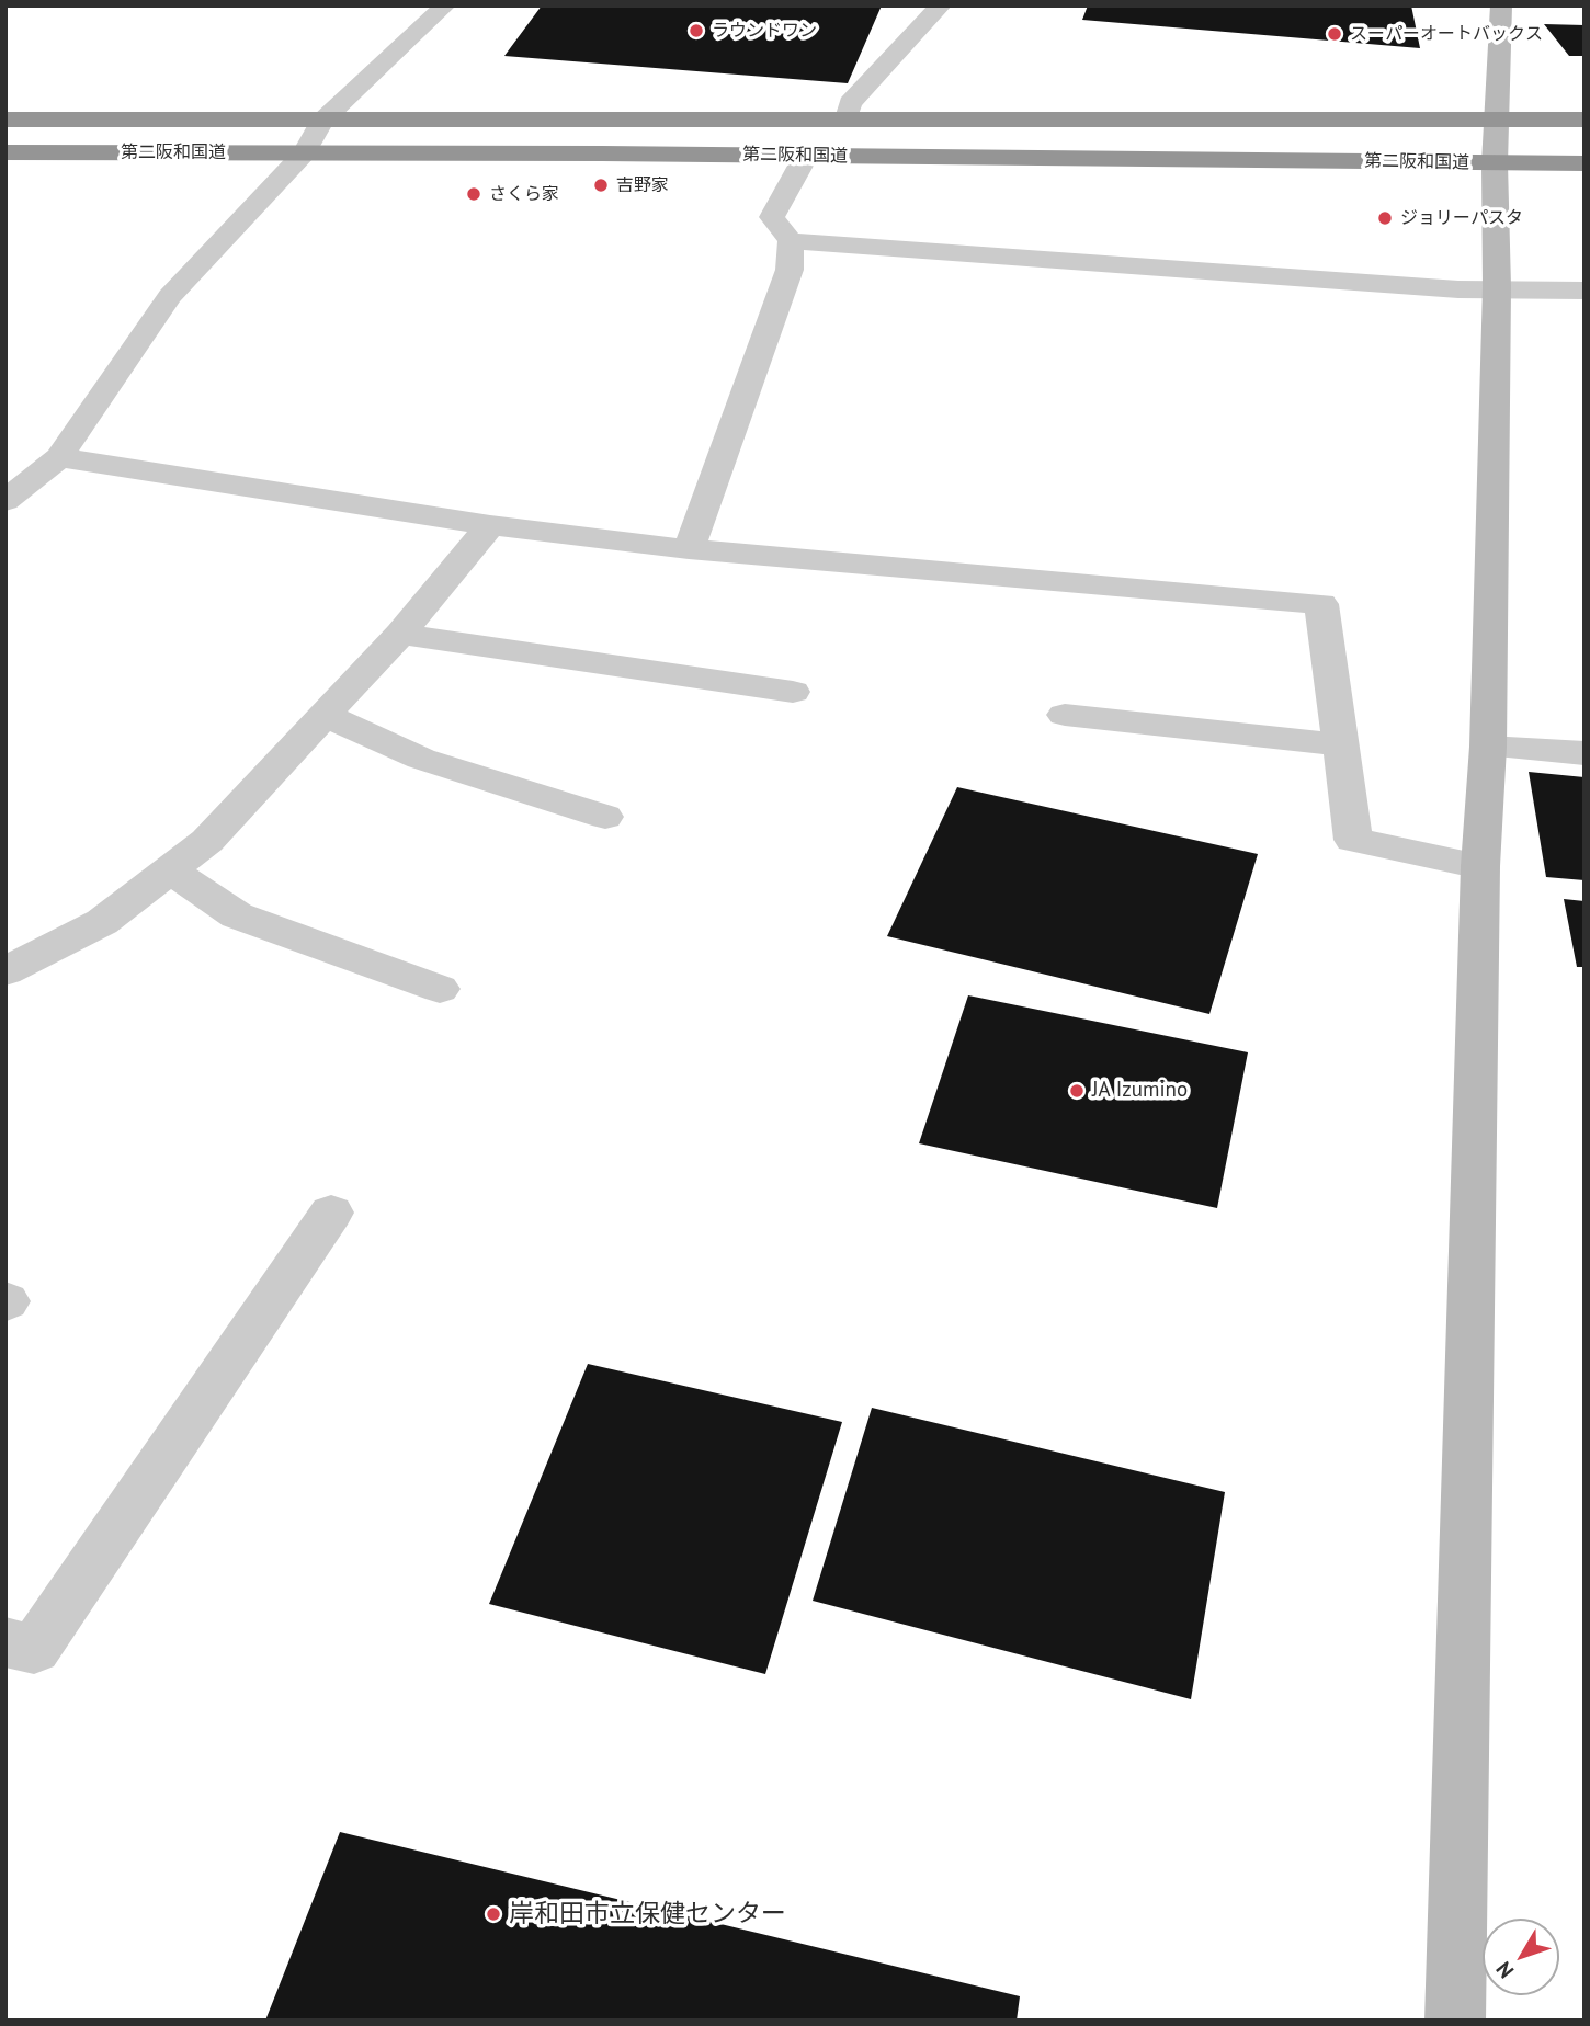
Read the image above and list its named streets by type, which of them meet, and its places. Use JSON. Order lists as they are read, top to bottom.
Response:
{
  "streets": {
    "highway": ["第二阪和国道"]
  },
  "places": [
    "ラウンドワン",
    "スーパーオートバックス",
    "吉野家",
    "さくら家",
    "ジョリーパスタ",
    "JA Izumino",
    "岸和田市立保健センター"
  ],
  "north": "bottom left"
}
